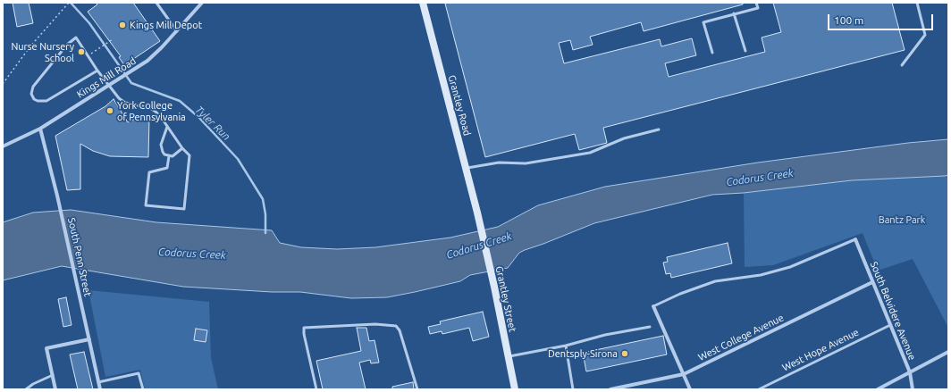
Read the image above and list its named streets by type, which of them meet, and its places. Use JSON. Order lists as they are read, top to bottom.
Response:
{
  "streets": {
    "street": [
      "Kings Mill Road",
      "Grantley Road",
      "South Penn Street",
      "Grantley Street",
      "South Belvidere Avenue",
      "West College Avenue"
    ],
    "lane": ["West Hope Avenue"]
  },
  "crossings": [
    ["Kings Mill Road", "South Penn Street"],
    ["Grantley Road", "Grantley Street"],
    ["South Belvidere Avenue", "West College Avenue"],
    ["South Belvidere Avenue", "West Hope Avenue"]
  ],
  "water": ["Tyler Run", "Codorus Creek"],
  "parks": ["Bantz Park"],
  "places": [
    "Kings Mill Depot",
    "Nurse Nursery School",
    "York College of Pennsylvania",
    "Dentsply-Sirona"
  ],
  "scale_bar": "100 m"
}
